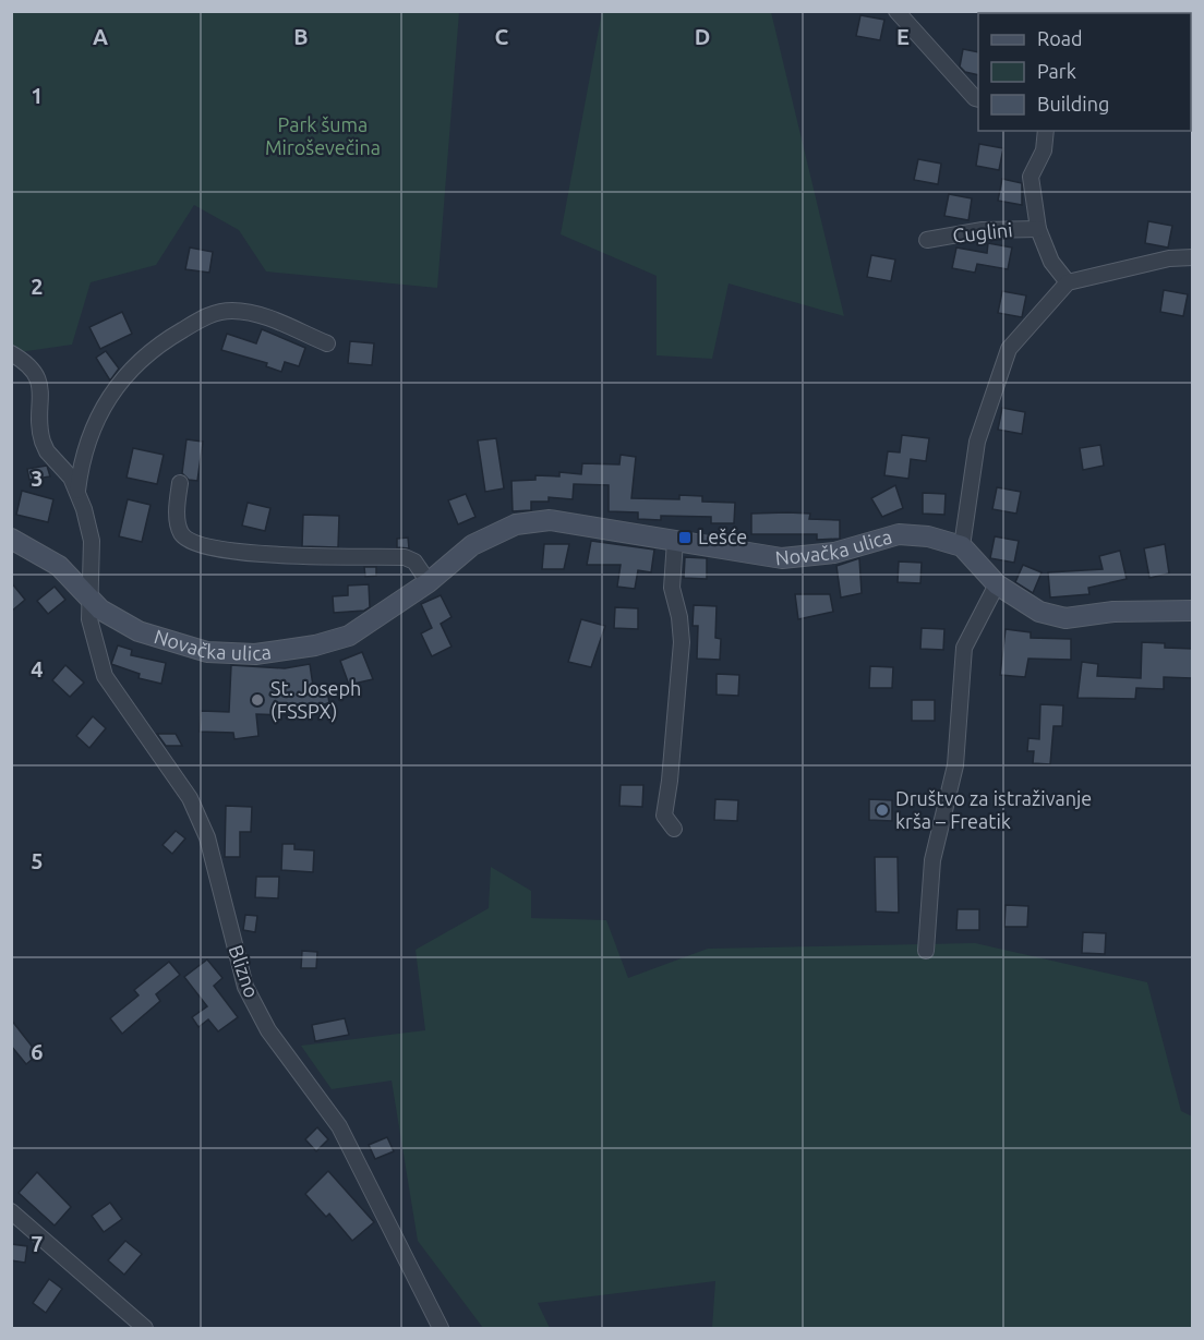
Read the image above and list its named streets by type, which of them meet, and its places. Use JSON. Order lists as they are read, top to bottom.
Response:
{
  "streets": {
    "street": ["Cuglini", "Novačka ulica", "Blizno"]
  },
  "crossings": [
    ["Novačka ulica", "Blizno"]
  ],
  "parks": ["Park šuma Miroševečina"],
  "places": {
    "transit": ["Lešće"],
    "other": ["St. Joseph (FSSPX)", "Društvo za istraživanje krša – Freatik"]
  },
  "legend": ["Road", "Park", "Building"],
  "grid": {
    "columns": [
      "A",
      "B",
      "C",
      "D",
      "E"
    ],
    "rows": [
      "1",
      "2",
      "3",
      "4",
      "5",
      "6",
      "7"
    ]
  }
}
